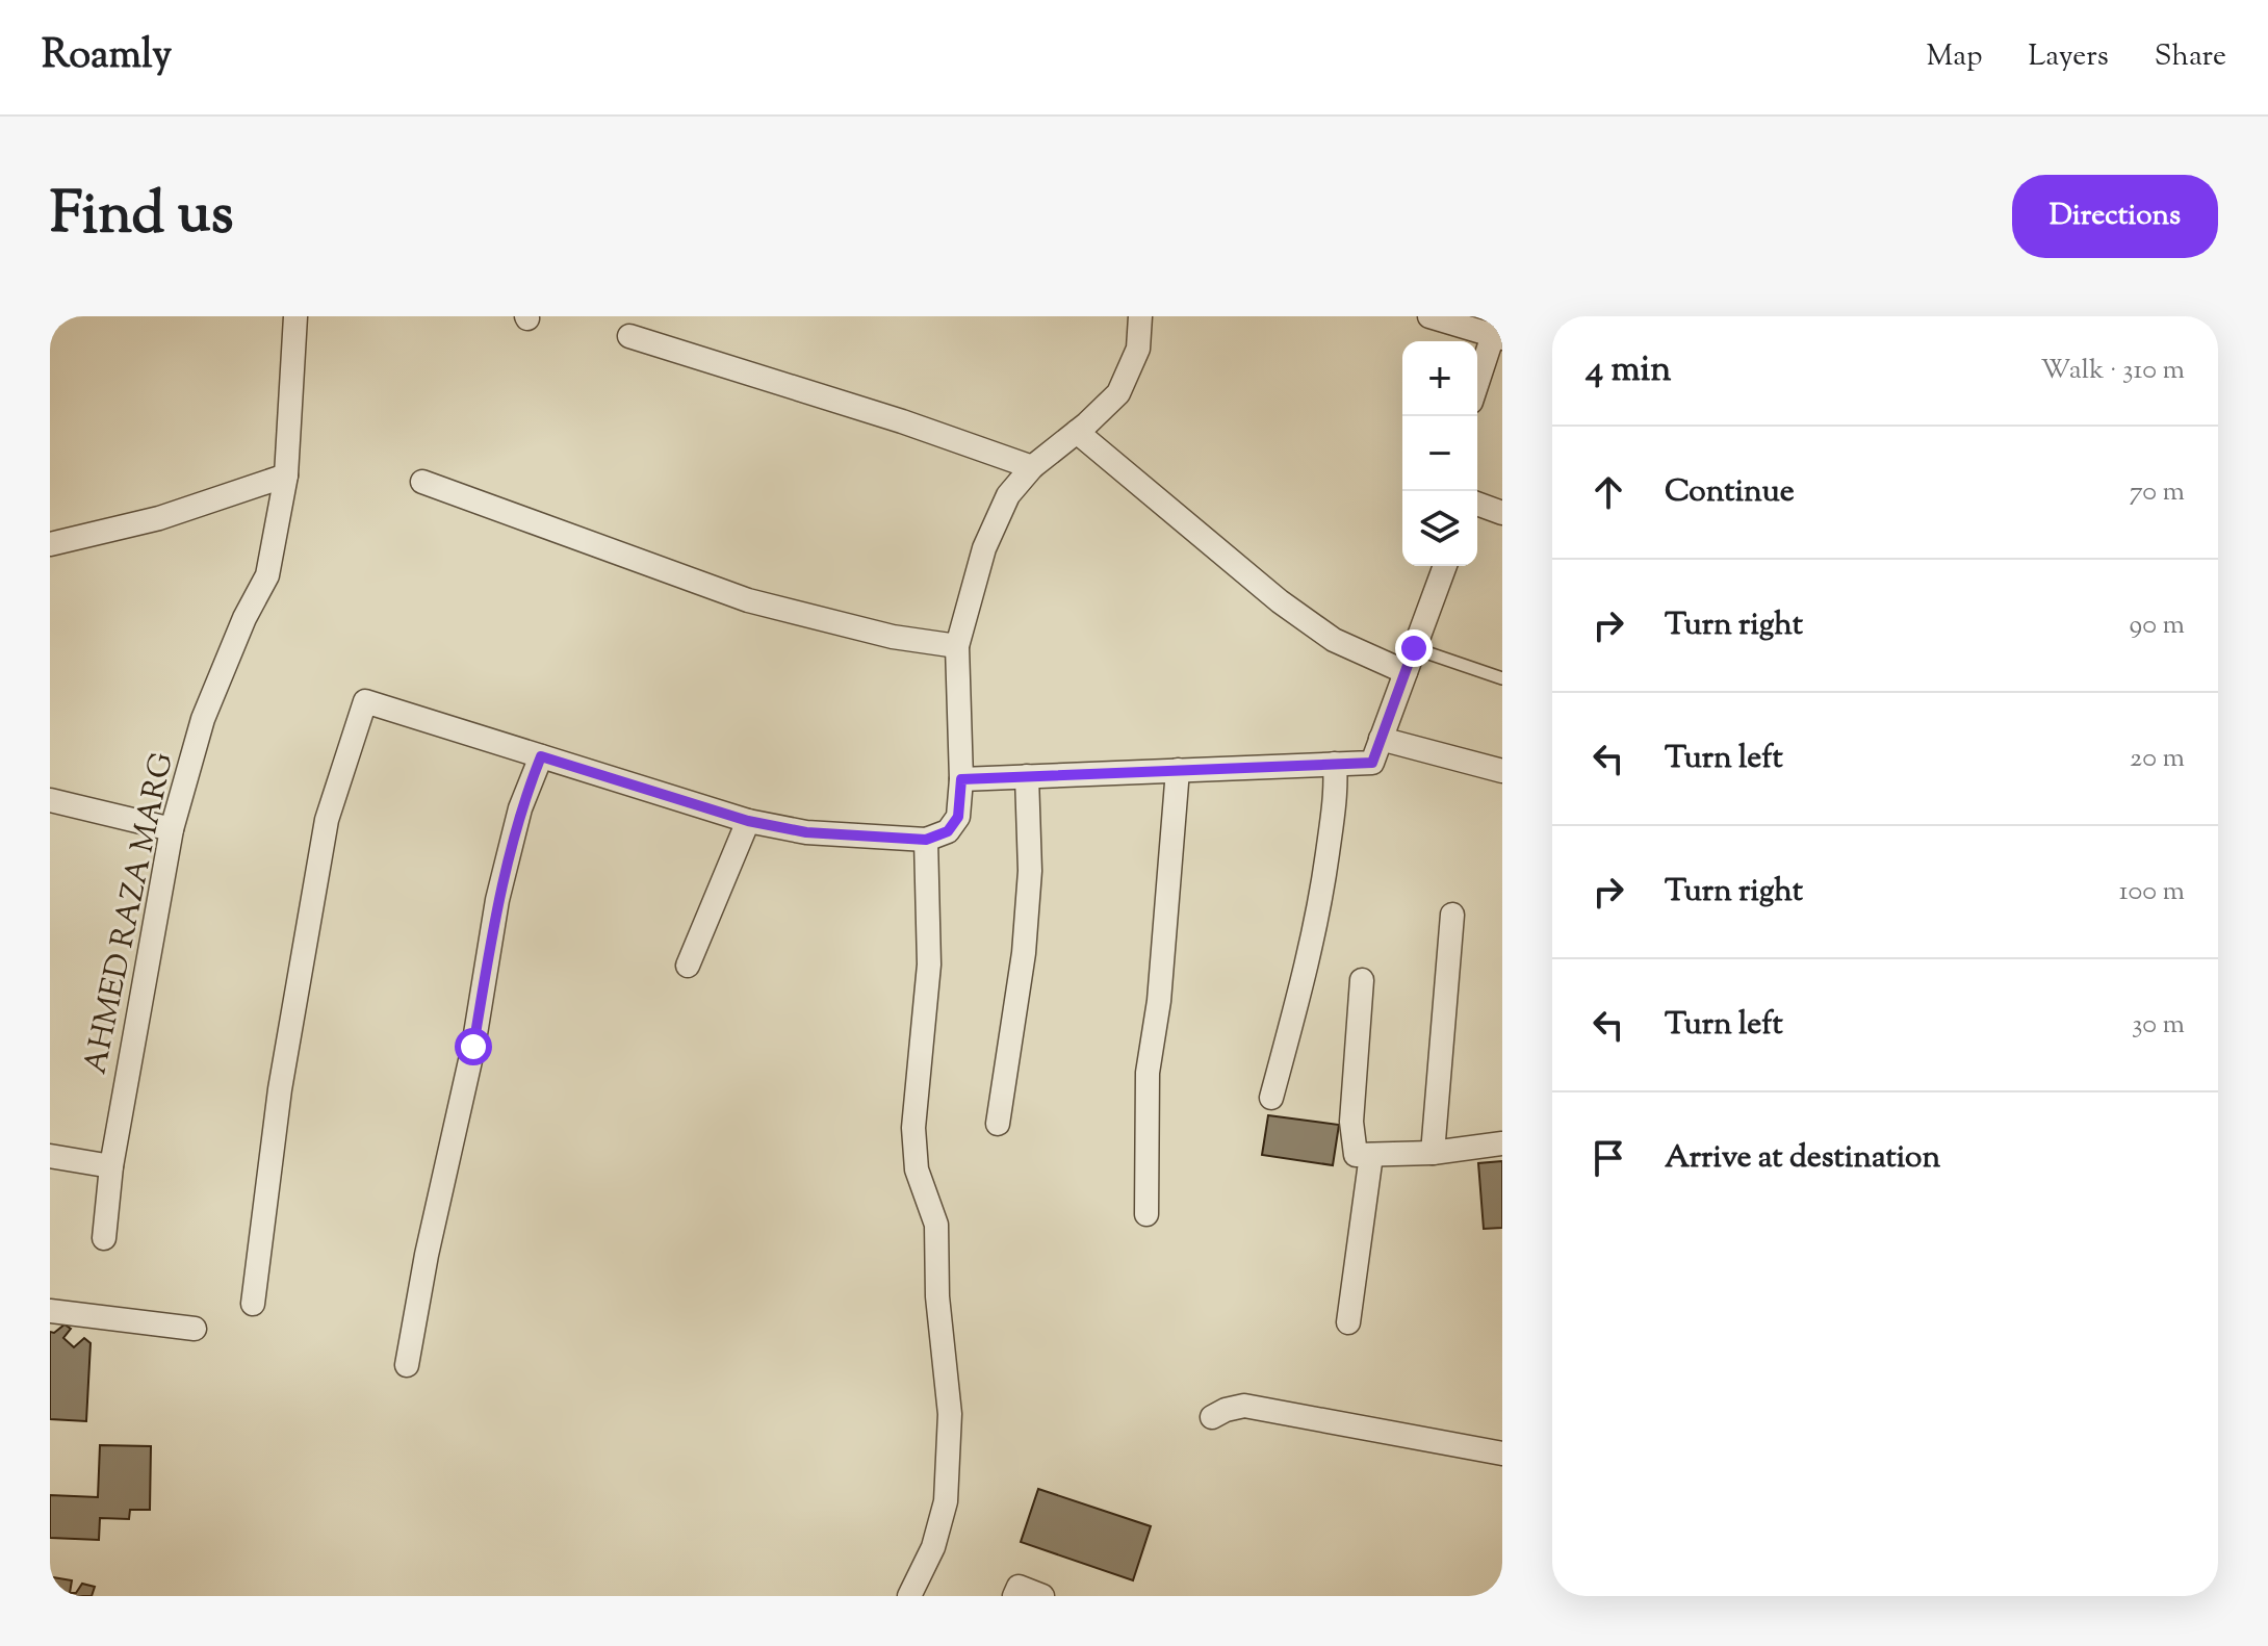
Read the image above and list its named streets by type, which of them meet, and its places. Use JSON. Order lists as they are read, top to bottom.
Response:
{
  "streets": {
    "street": ["AHMED RAZA MARG"]
  },
  "page": {
    "header": "Roamly",
    "nav": ["Map", "Layers", "Share"],
    "title": "Find us",
    "buttons": "Directions",
    "heading": ["4 min", "Walk · 310 m"],
    "map_buttons": ["+", "−"],
    "list": [
      ["Continue", "70 m"],
      ["Turn right", "90 m"],
      ["Turn left", "20 m"],
      ["Turn right", "100 m"],
      ["Turn left", "30 m"],
      "Arrive at destination"
    ]
  }
}
